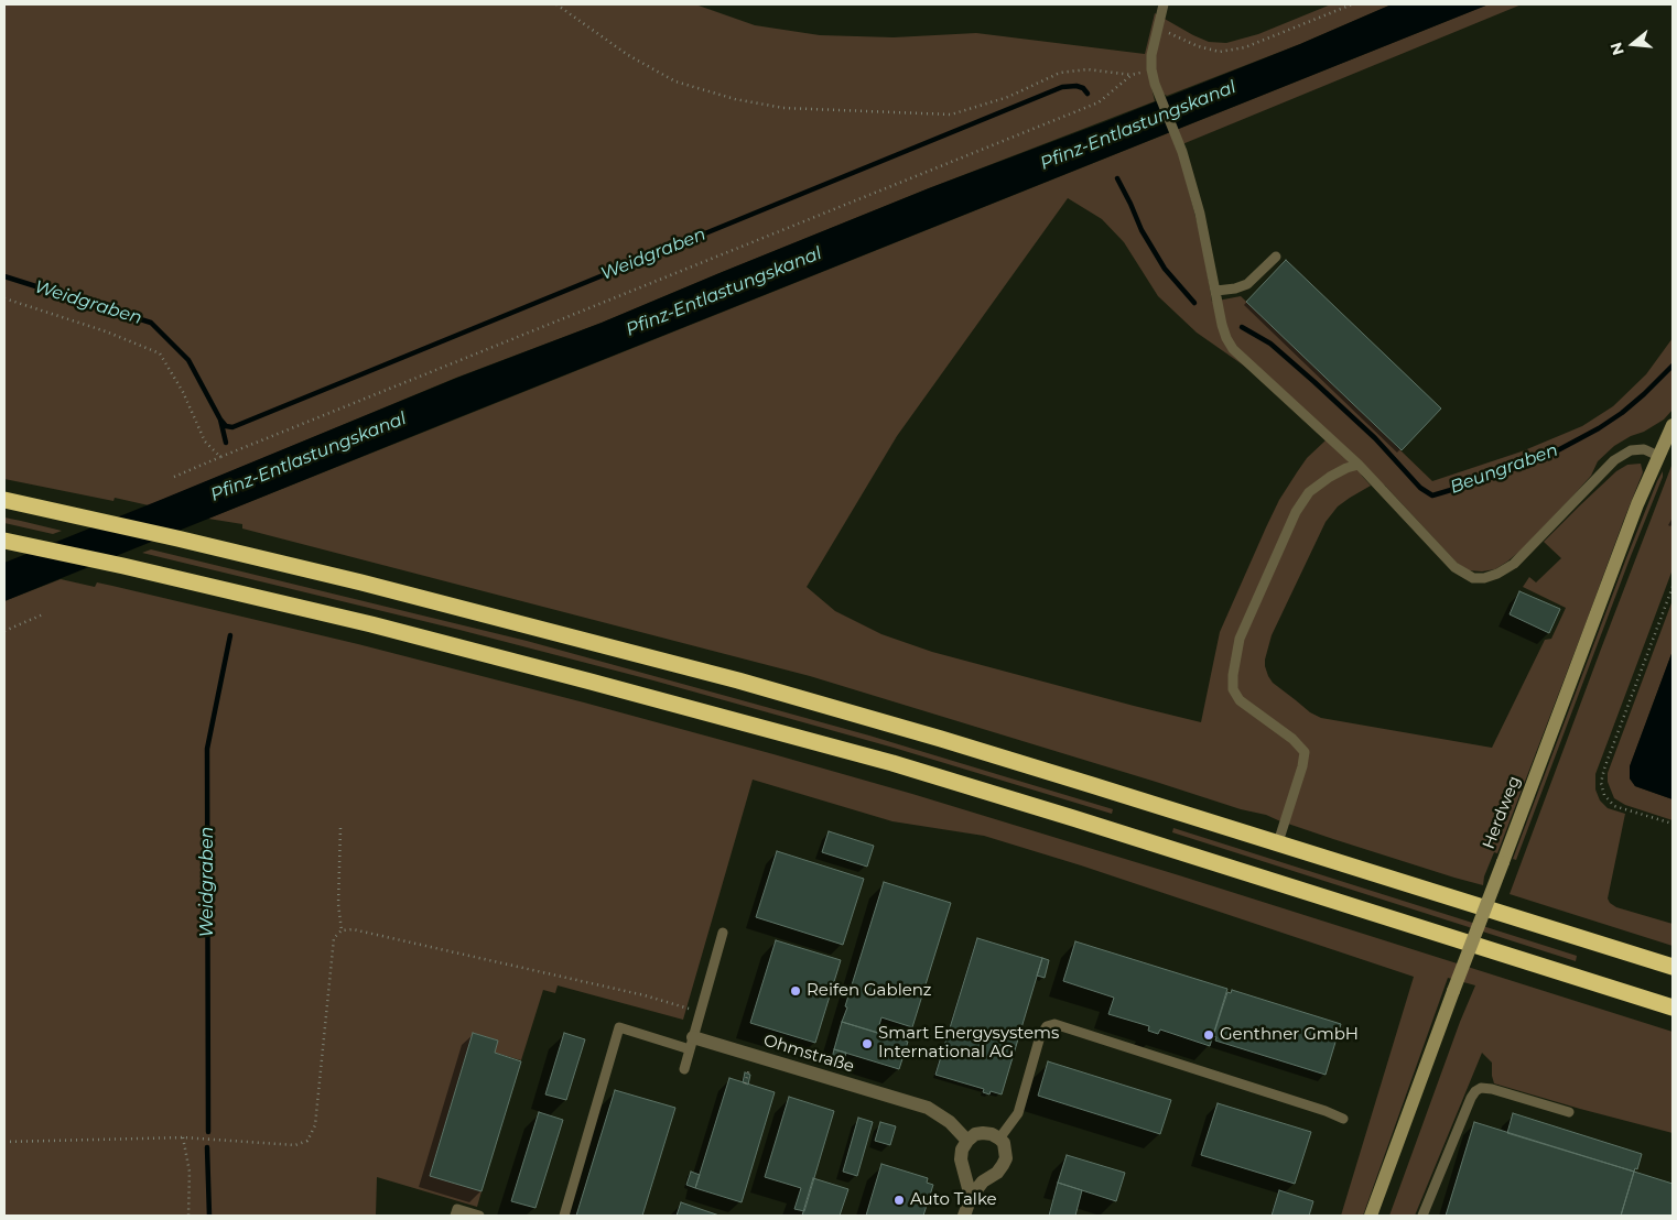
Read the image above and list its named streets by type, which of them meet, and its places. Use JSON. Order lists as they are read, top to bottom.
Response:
{
  "streets": {
    "main road": ["Herdweg"],
    "street": ["Ohmstraße"]
  },
  "water": ["Pfinz-Entlastungskanal", "Weidgraben", "Beungraben"],
  "places": [
    "Reifen Gablenz",
    "Genthner GmbH",
    "Smart Energysystems International AG",
    "Auto Talke"
  ],
  "north": "left"
}
